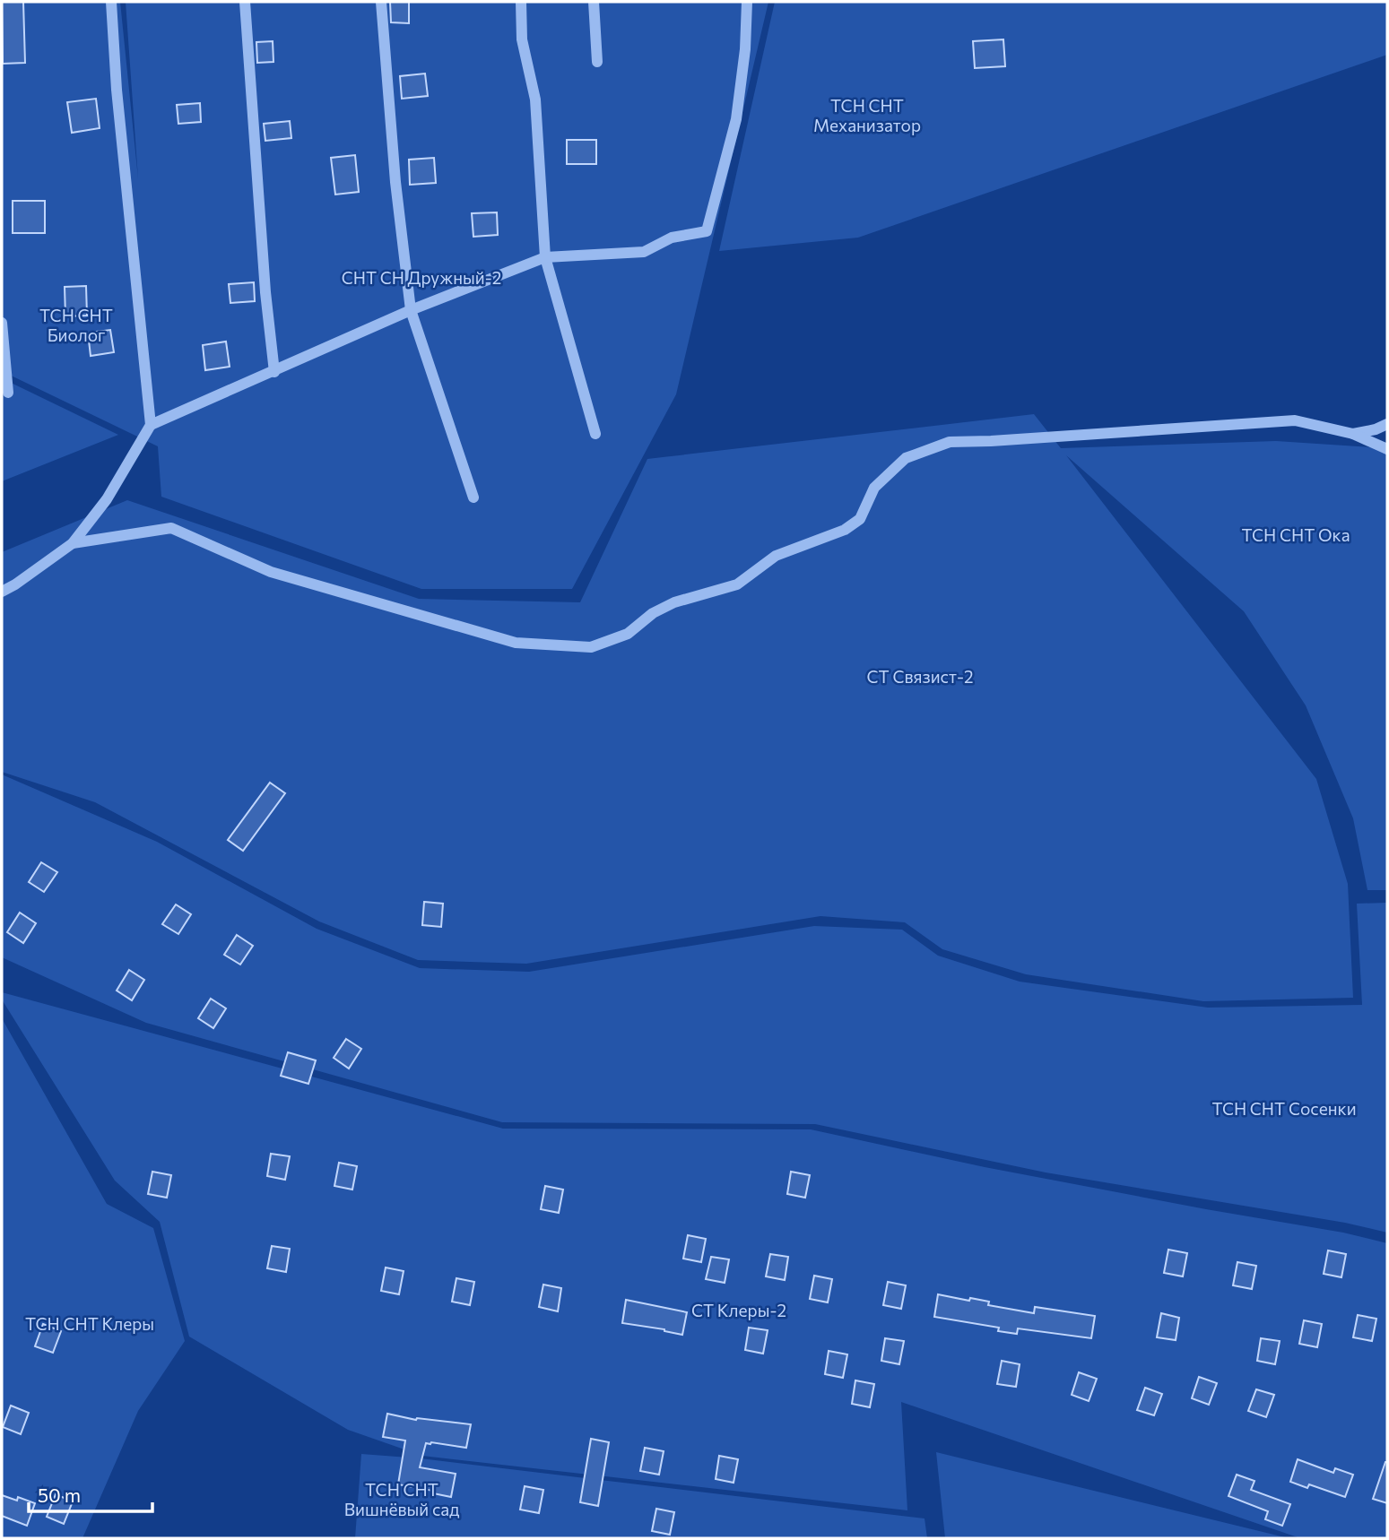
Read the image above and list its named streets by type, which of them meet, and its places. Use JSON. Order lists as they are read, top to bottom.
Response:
{
  "parks": [
    "ТСН СНТ Механизатор",
    "СНТ СН Дружный-2",
    "ТСН СНТ Биолог",
    "ТСН СНТ Ока",
    "СТ Связист-2",
    "ТСН СНТ Сосенки",
    "СТ Клеры-2",
    "ТСН СНТ Клеры",
    "ТСН СНТ Вишнёвый сад"
  ],
  "scale_bar": "50 m"
}
